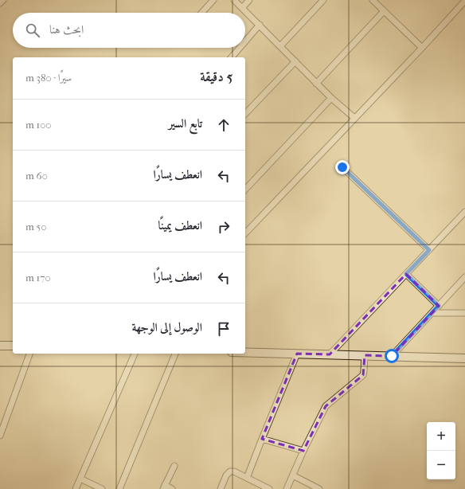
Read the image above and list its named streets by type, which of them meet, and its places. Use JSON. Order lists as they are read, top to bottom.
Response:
{
  "page": {
    "search": "ابحث هنا",
    "heading": ["5 دقيقة", "سيرًا · 380 m"],
    "list": [
      ["تابع السير", "100 m"],
      ["انعطف يسارًا", "60 m"],
      ["انعطف يمينًا", "50 m"],
      ["انعطف يسارًا", "170 m"],
      "الوصول إلى الوجهة"
    ],
    "map_buttons": ["+", "−"]
  }
}
